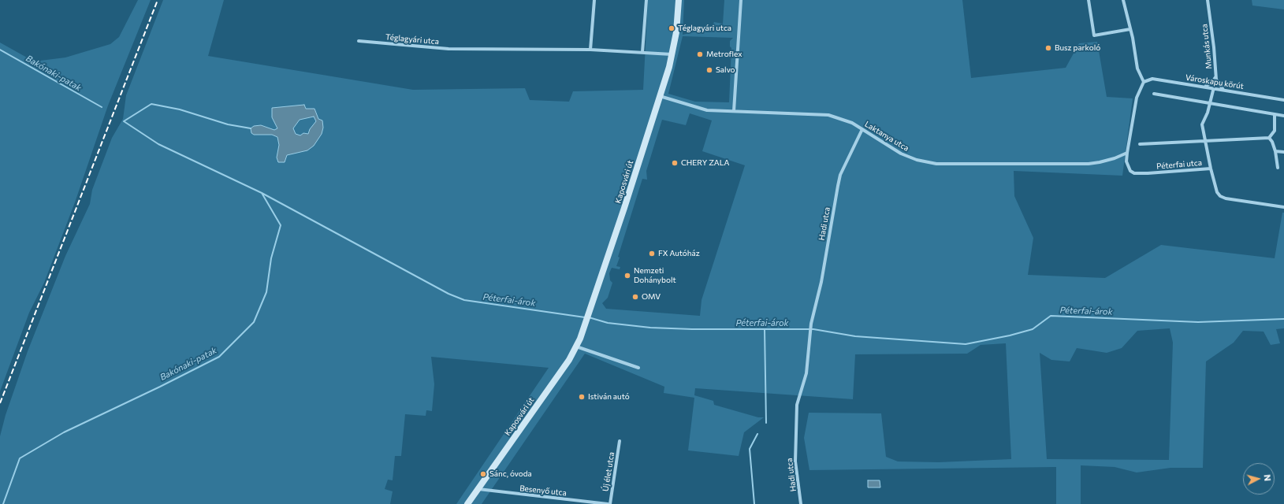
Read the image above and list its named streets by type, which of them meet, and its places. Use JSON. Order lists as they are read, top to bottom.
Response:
{
  "streets": {
    "main road": ["Kaposvári út"],
    "street": [
      "Téglagyári utca",
      "Munkás utca",
      "Városkapu körút",
      "Laktanya utca",
      "Péterfai utca",
      "Hadi utca",
      "Új élet utca",
      "Besenyő utca"
    ]
  },
  "crossings": [
    ["Téglagyári utca", "Kaposvári út"],
    ["Munkás utca", "Városkapu körút"],
    ["Laktanya utca", "Péterfai utca"],
    ["Laktanya utca", "Kaposvári út"],
    ["Laktanya utca", "Hadi utca"],
    ["Kaposvári út", "Besenyő utca"],
    ["Új élet utca", "Besenyő utca"]
  ],
  "water": ["Bakónaki-patak", "Péterfai-árok"],
  "places": [
    "Téglagyári utca",
    "Busz parkoló",
    "Metroflex",
    "Salvo",
    "CHERY ZALA",
    "FX Autóház",
    "Nemzeti Dohánybolt",
    "OMV",
    "Istiván autó",
    "Sánc, óvoda"
  ],
  "north": "right"
}
